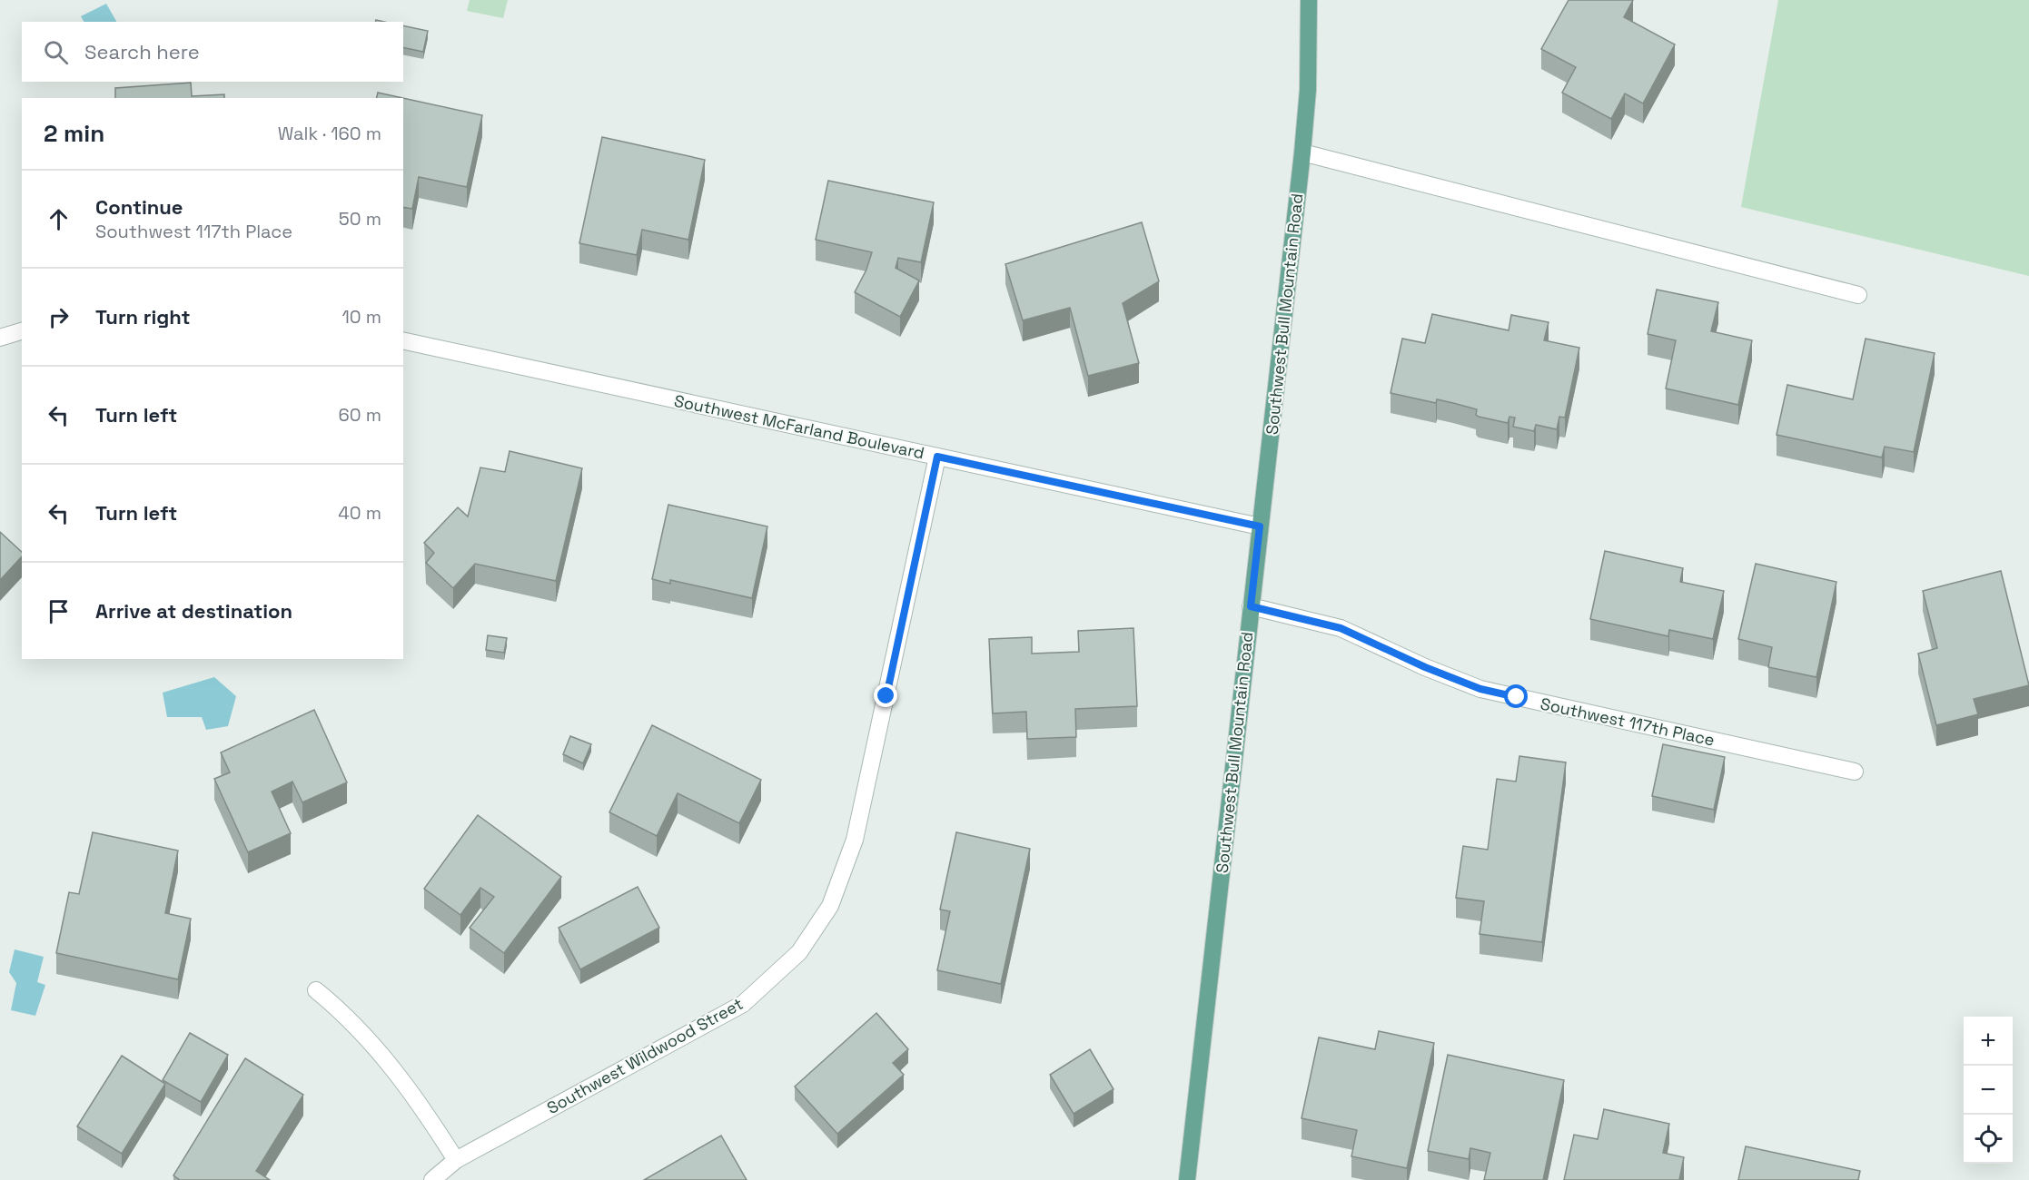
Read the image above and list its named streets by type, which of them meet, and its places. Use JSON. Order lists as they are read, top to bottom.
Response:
{
  "streets": {
    "main road": ["Southwest Bull Mountain Road"],
    "street": ["Southwest McFarland Boulevard", "Southwest 117th Place", "Southwest Wildwood Street"]
  },
  "crossings": [
    ["Southwest Bull Mountain Road", "Southwest McFarland Boulevard"],
    ["Southwest Bull Mountain Road", "Southwest 117th Place"],
    ["Southwest McFarland Boulevard", "Southwest Wildwood Street"]
  ],
  "page": {
    "search": "Search here",
    "heading": ["2 min", "Walk · 160 m"],
    "list": [
      ["Continue", "Southwest 117th Place", "50 m"],
      ["Turn right", "10 m"],
      ["Turn left", "60 m"],
      ["Turn left", "40 m"],
      "Arrive at destination"
    ],
    "map_buttons": ["+", "−"]
  }
}
